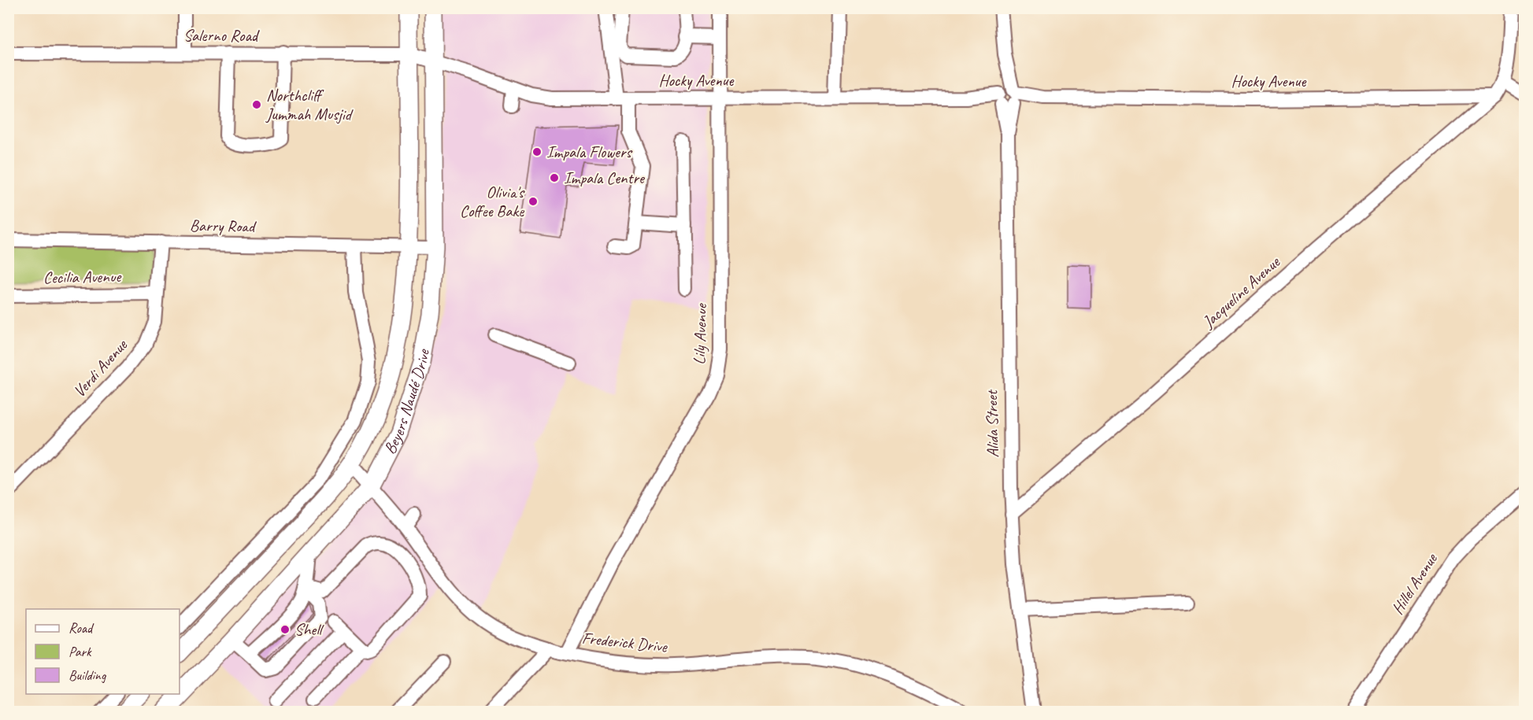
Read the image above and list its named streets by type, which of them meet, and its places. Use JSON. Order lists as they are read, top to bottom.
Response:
{
  "streets": {
    "main road": ["Beyers Naudé Drive"],
    "street": [
      "Salerno Road",
      "Hocky Avenue",
      "Barry Road",
      "Cecilia Avenue",
      "Jacqueline Avenue",
      "Lily Avenue",
      "Verdi Avenue",
      "Alida Street",
      "Hillel Avenue",
      "Frederick Drive"
    ]
  },
  "crossings": [
    ["Salerno Road", "Hocky Avenue"],
    ["Salerno Road", "Beyers Naudé Drive"],
    ["Hocky Avenue", "Jacqueline Avenue"],
    ["Hocky Avenue", "Lily Avenue"],
    ["Hocky Avenue", "Beyers Naudé Drive"],
    ["Hocky Avenue", "Alida Street"],
    ["Barry Road", "Verdi Avenue"],
    ["Barry Road", "Beyers Naudé Drive"],
    ["Cecilia Avenue", "Verdi Avenue"],
    ["Jacqueline Avenue", "Alida Street"],
    ["Lily Avenue", "Frederick Drive"],
    ["Beyers Naudé Drive", "Frederick Drive"]
  ],
  "places": [
    "Northcliff Jummah Musjid",
    "Impala Flowers",
    "Impala Centre",
    "Olivia's Coffee Bake",
    "Shell"
  ],
  "legend": ["Road", "Park", "Building"]
}
